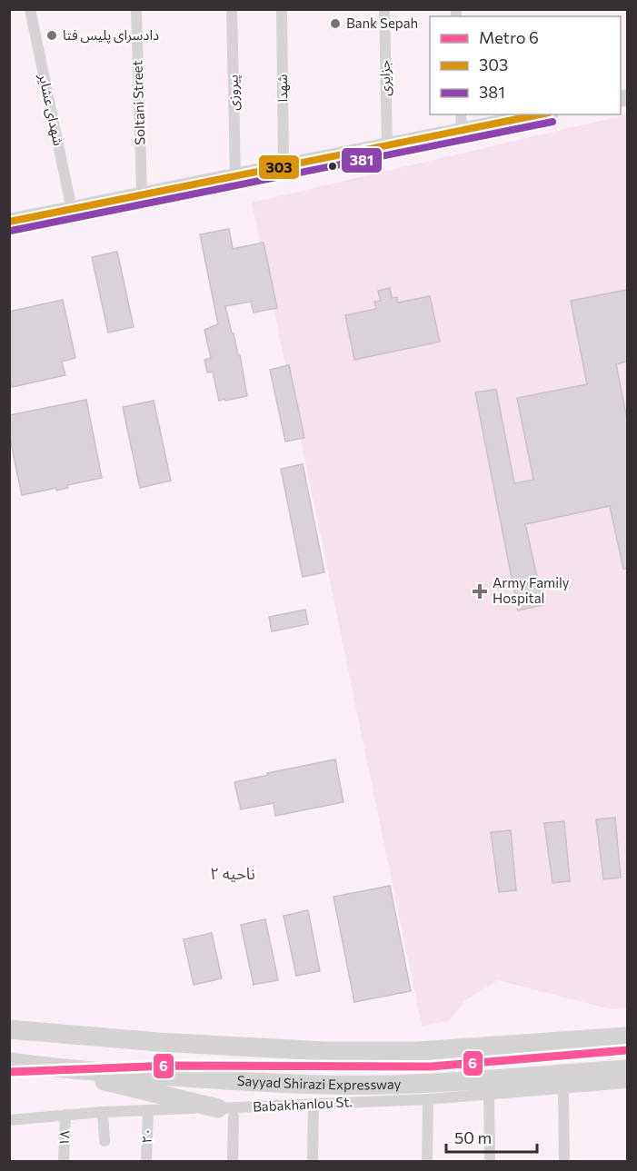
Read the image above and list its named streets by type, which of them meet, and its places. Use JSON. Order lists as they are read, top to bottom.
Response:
{
  "streets": {
    "highway": ["Sayyad Shirazi Expressway"],
    "street": [
      "جزایری",
      "شهدا",
      "پیروزی",
      "Soltani Street",
      "شهدای عشایر",
      "Babakhanlou St.",
      "۲۰",
      "۱۸"
    ]
  },
  "crossings": [
    ["Babakhanlou St.", "۲۰"],
    ["Babakhanlou St.", "۱۸"]
  ],
  "districts": ["ناحیه ۲"],
  "places": {
    "other": ["Bank Sepah", "دادسرای پلیس فتا"],
    "health": ["Army Family Hospital"]
  },
  "lines": ["transit line 303", "transit line 381", "metro line 6"],
  "legend": ["Metro 6", "303", "381"],
  "scale_bar": "50 m"
}
